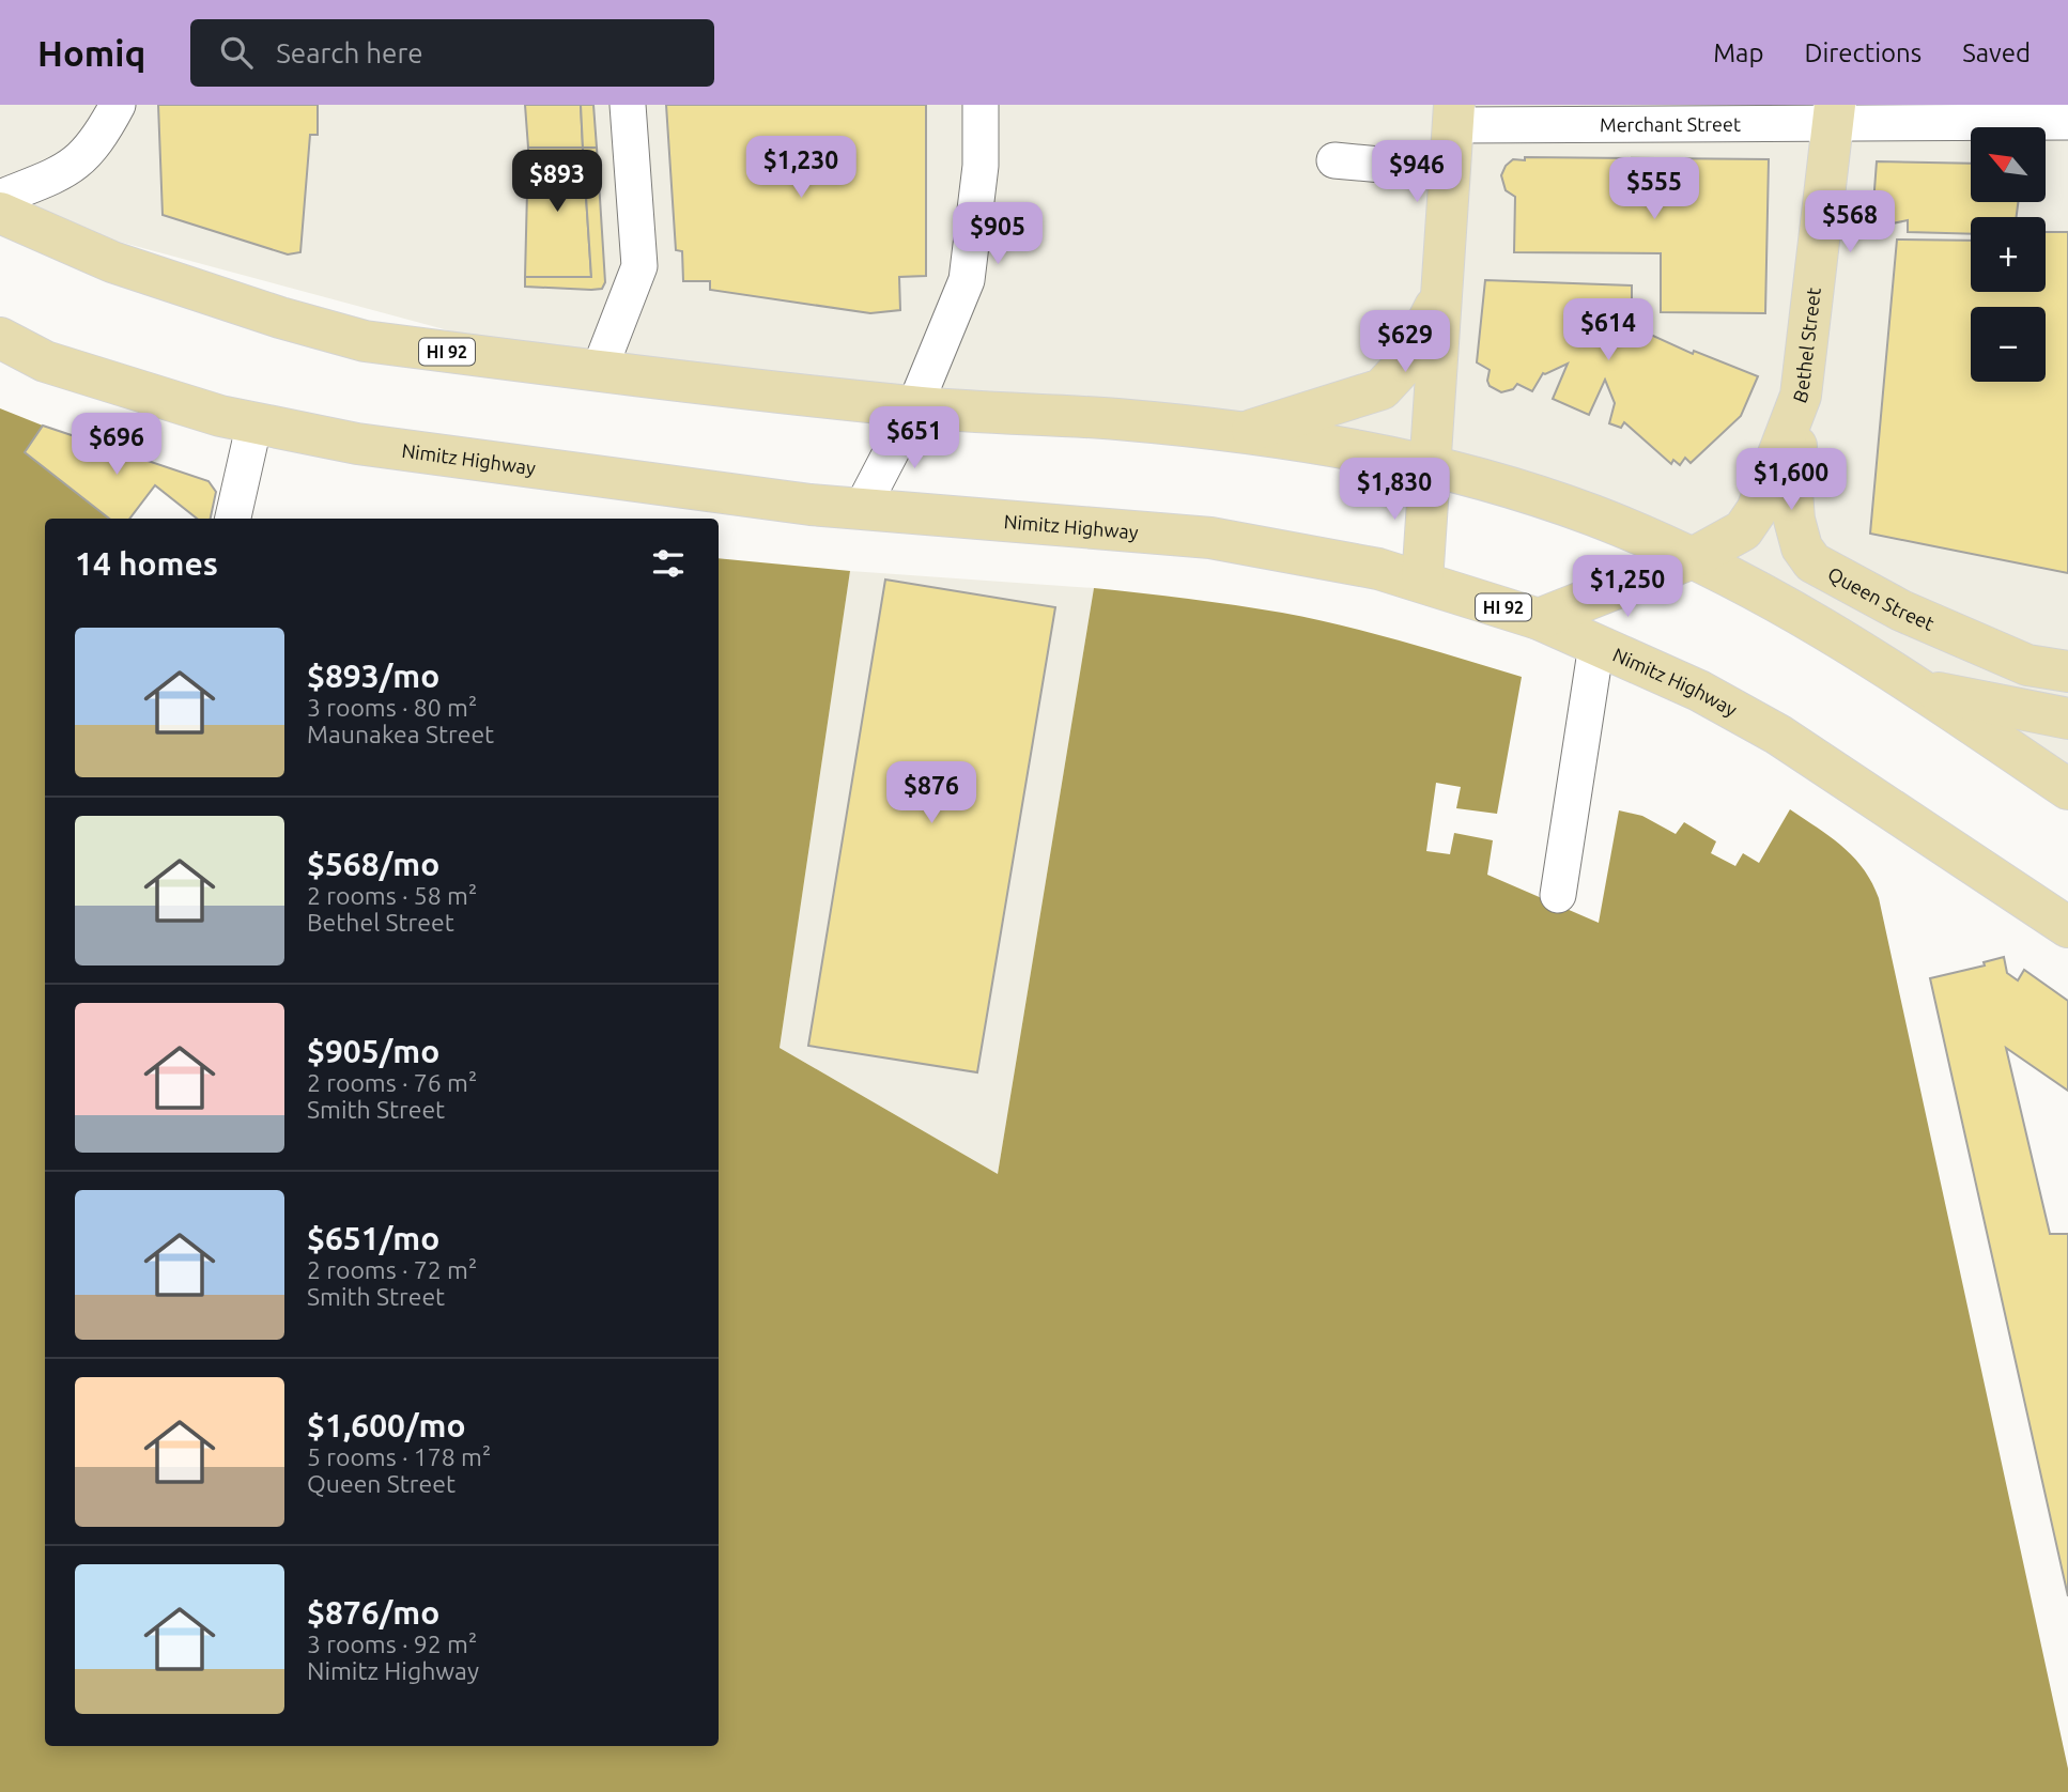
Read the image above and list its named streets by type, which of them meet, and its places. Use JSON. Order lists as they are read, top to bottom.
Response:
{
  "streets": {
    "main road": [
      "Bethel Street",
      "HI 92",
      "Nimitz Highway",
      "Queen Street"
    ],
    "street": ["Merchant Street"]
  },
  "crossings": [
    ["Merchant Street", "Bethel Street"],
    ["Bethel Street", "HI 92"],
    ["Bethel Street", "Nimitz Highway"],
    ["Bethel Street", "Queen Street"]
  ],
  "north": "top left",
  "page": {
    "header": "Homiq",
    "search": "Search here",
    "nav": ["Map", "Directions", "Saved"],
    "map_buttons": ["+", "−"],
    "price": [
      "$1,230",
      "$946",
      "$893",
      "$555",
      "$568",
      "$905",
      "$614",
      "$629",
      "$651",
      "$696",
      "$1,600",
      "$1,830",
      "$1,250",
      "$876"
    ],
    "heading": "14 homes",
    "list": [
      {
        "name": "$893/mo",
        "note": "3 rooms · 80 m² · Maunakea Street"
      },
      {
        "name": "$568/mo",
        "note": "2 rooms · 58 m² · Bethel Street"
      },
      {
        "name": "$905/mo",
        "note": "2 rooms · 76 m² · Smith Street"
      },
      {
        "name": "$651/mo",
        "note": "2 rooms · 72 m² · Smith Street"
      },
      {
        "name": "$1,600/mo",
        "note": "5 rooms · 178 m² · Queen Street"
      },
      {
        "name": "$876/mo",
        "note": "3 rooms · 92 m² · Nimitz Highway"
      }
    ]
  }
}
